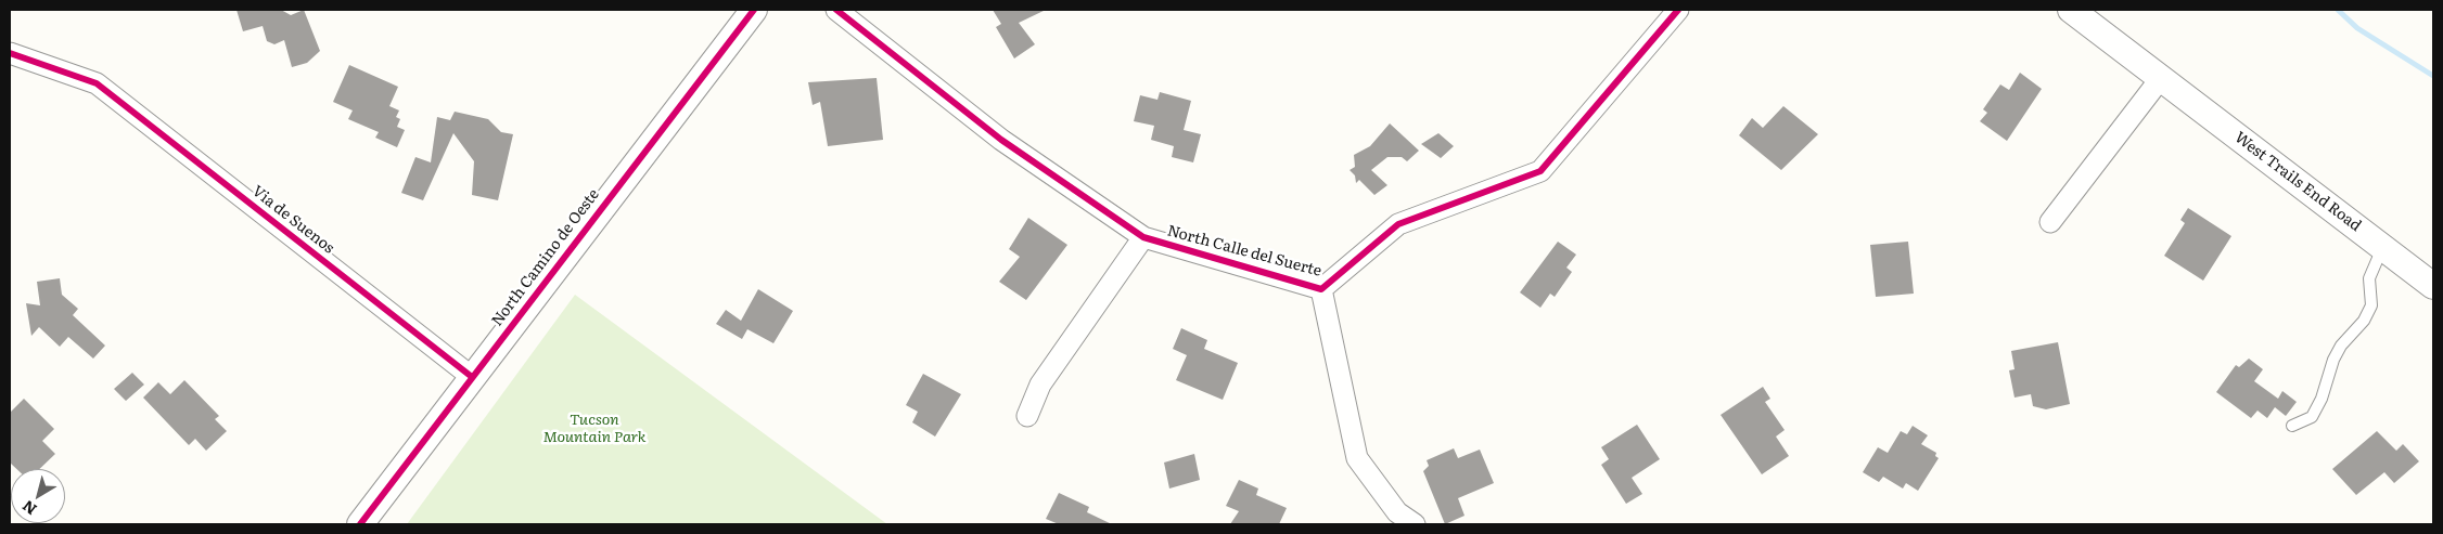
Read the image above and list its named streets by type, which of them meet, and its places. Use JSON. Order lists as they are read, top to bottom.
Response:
{
  "streets": {
    "street": [
      "West Trails End Road",
      "Via de Suenos",
      "North Calle del Suerte",
      "North Camino de Oeste"
    ]
  },
  "crossings": [
    ["Via de Suenos", "North Camino de Oeste"]
  ],
  "parks": ["Tucson Mountain Park"],
  "north": "bottom left"
}
